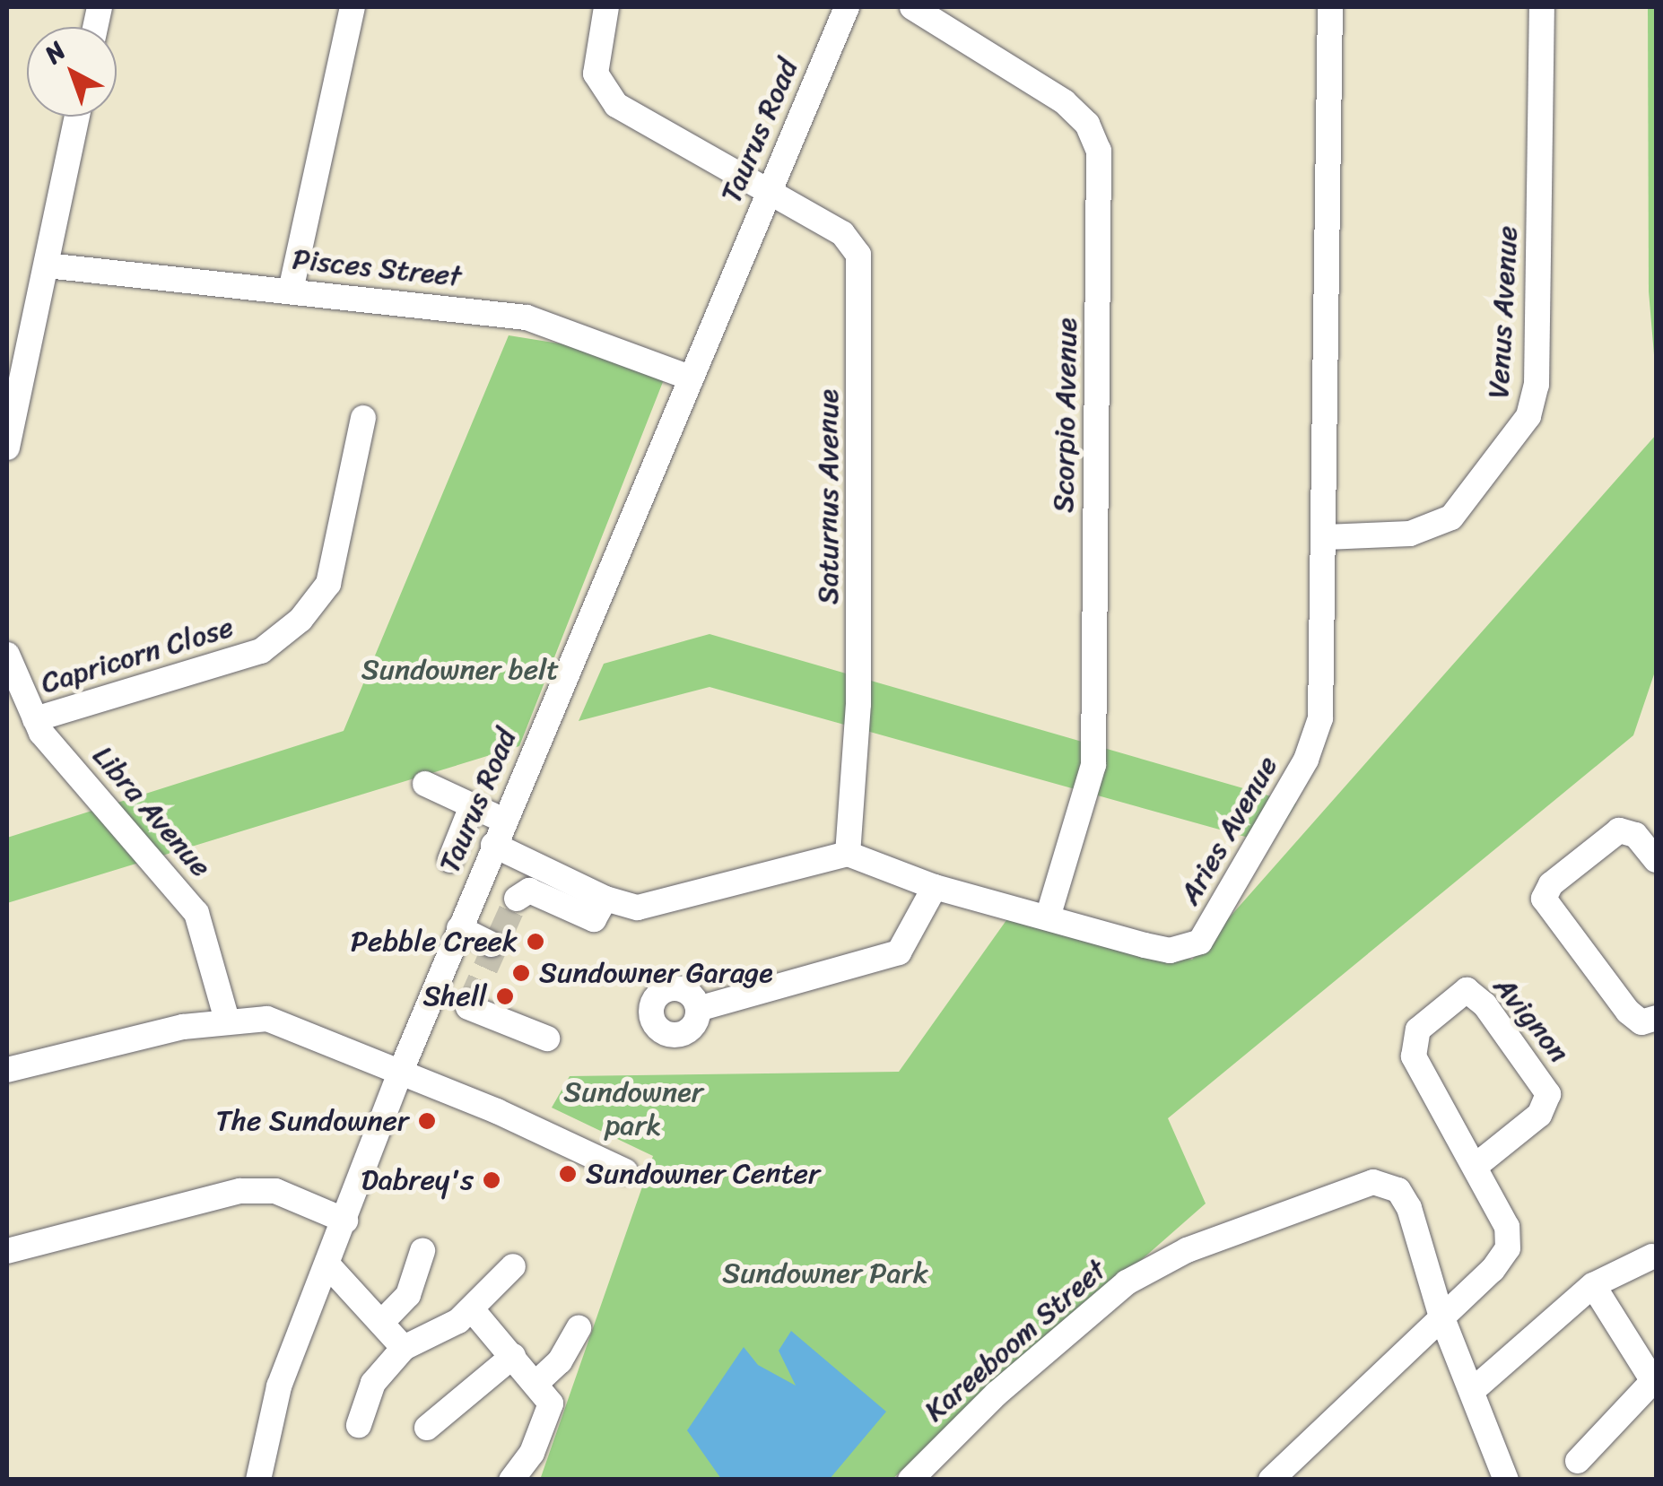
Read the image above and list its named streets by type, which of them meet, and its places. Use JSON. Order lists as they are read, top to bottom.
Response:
{
  "streets": {
    "street": [
      "Taurus Road",
      "Pisces Street",
      "Venus Avenue",
      "Scorpio Avenue",
      "Saturnus Avenue",
      "Capricorn Close",
      "Libra Avenue",
      "Aries Avenue",
      "Avignon",
      "Kareeboom Street"
    ]
  },
  "crossings": [
    ["Taurus Road", "Pisces Street"],
    ["Taurus Road", "Saturnus Avenue"],
    ["Venus Avenue", "Aries Avenue"],
    ["Scorpio Avenue", "Aries Avenue"],
    ["Saturnus Avenue", "Aries Avenue"],
    ["Capricorn Close", "Libra Avenue"],
    ["Avignon", "Kareeboom Street"]
  ],
  "parks": ["Sundowner belt", "Sundowner park", "Sundowner Park"],
  "places": [
    "Pebble Creek",
    "Sundowner Garage",
    "Shell",
    "The Sundowner",
    "Sundowner Center",
    "Dabrey's"
  ],
  "north": "top left"
}
